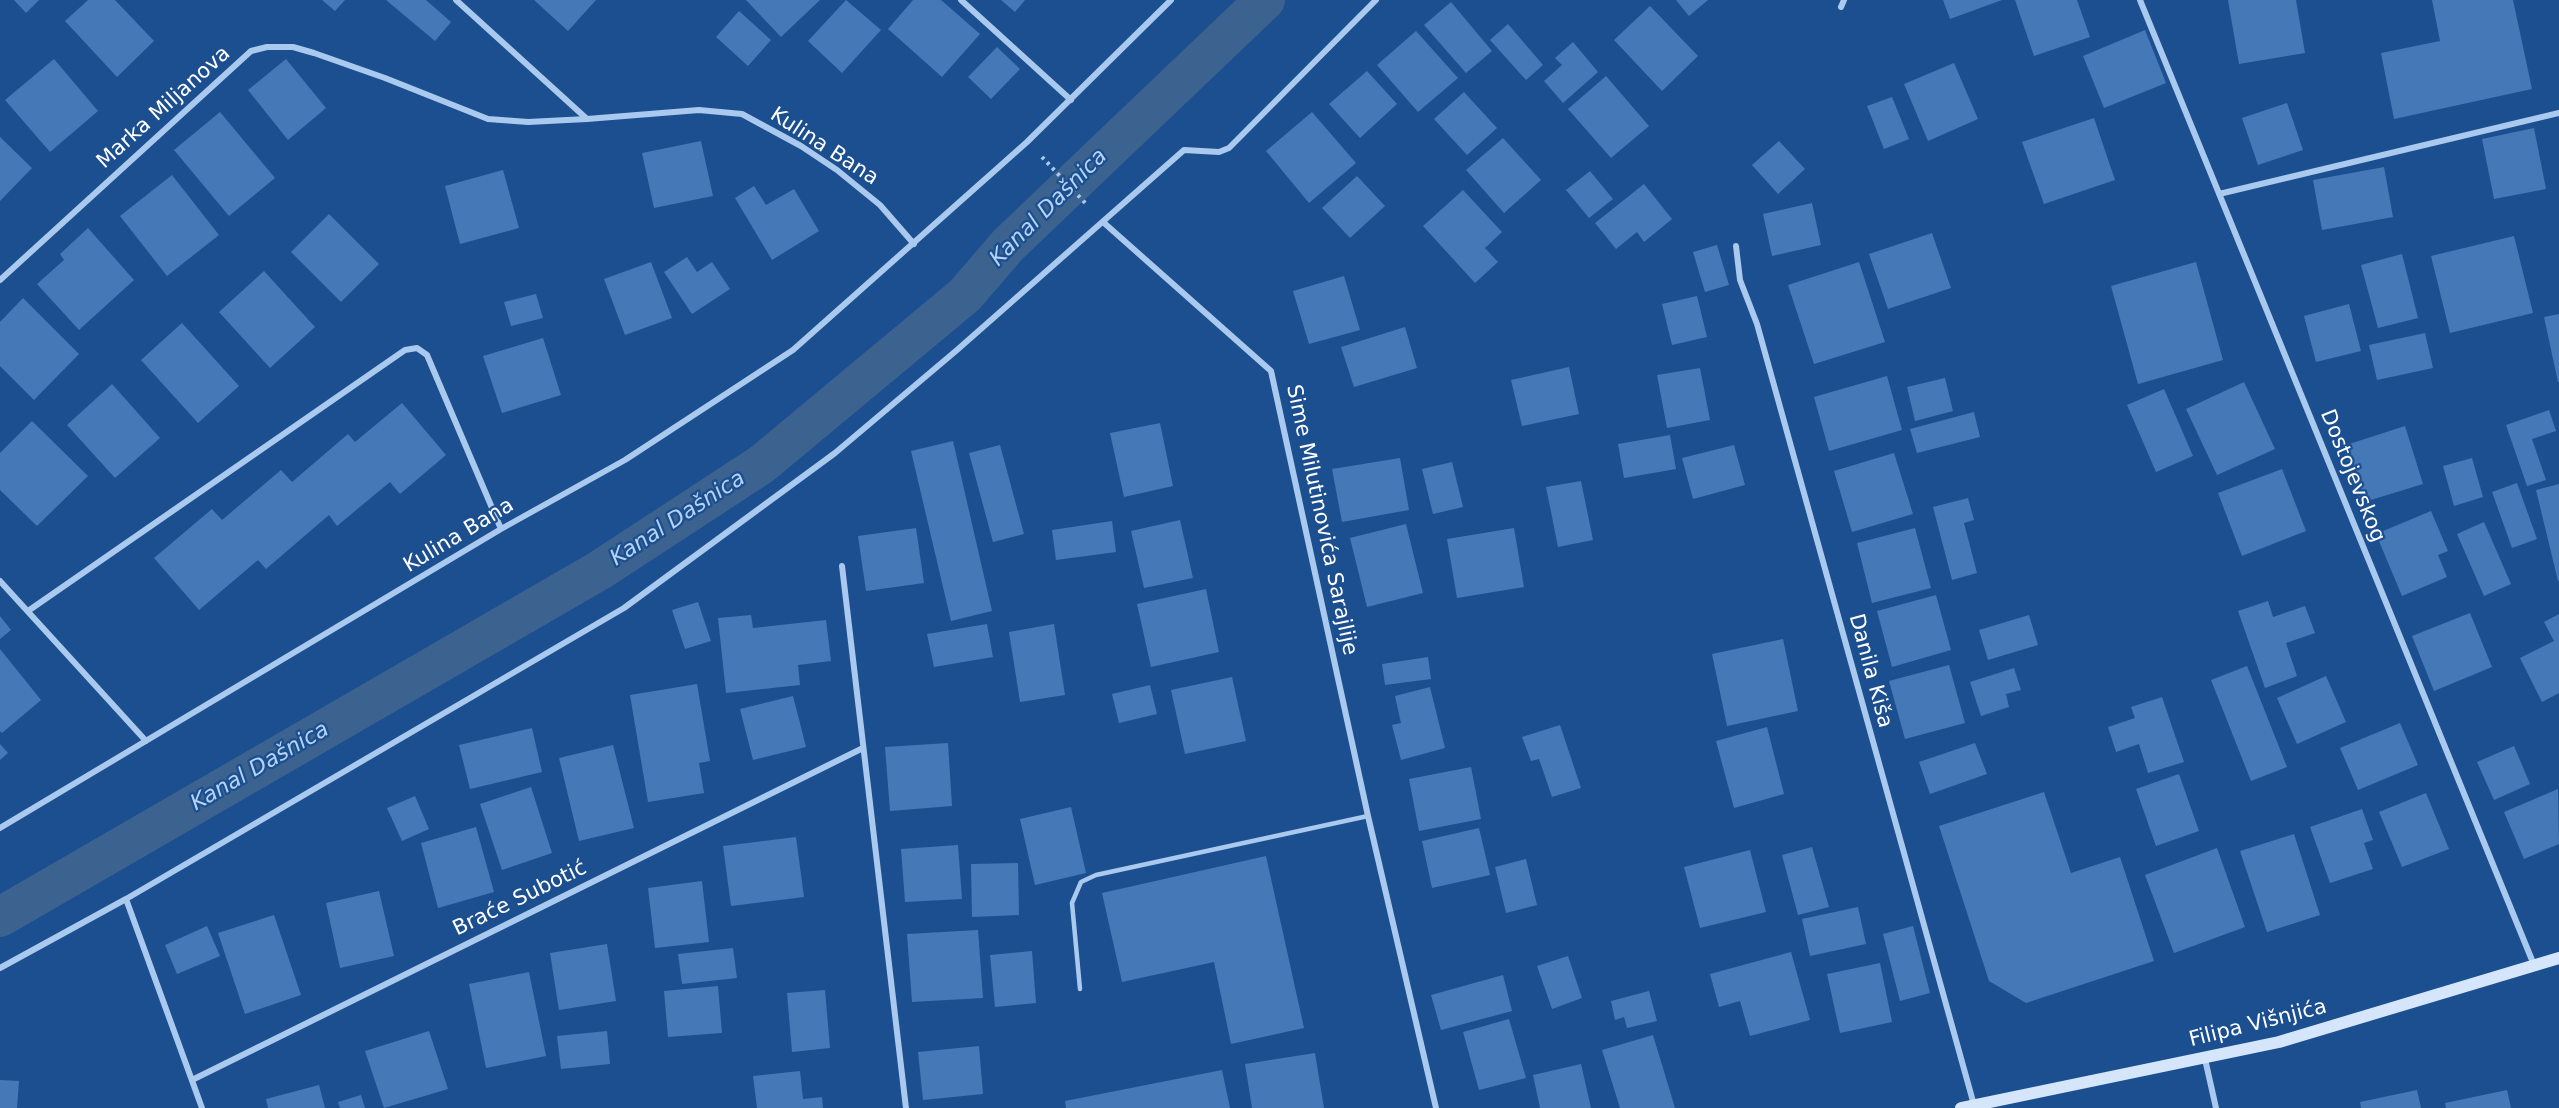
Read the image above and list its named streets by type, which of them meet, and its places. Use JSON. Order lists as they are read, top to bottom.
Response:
{
  "streets": {
    "main road": ["Filipa Višnjića"],
    "street": [
      "Marka Miljanova",
      "Kulina Bana",
      "Dostojevskog",
      "Sime Milutinovića Sarajlije",
      "Danila Kiša",
      "Braće Subotić"
    ]
  },
  "crossings": [
    ["Marka Miljanova", "Kulina Bana"],
    ["Dostojevskog", "Filipa Višnjića"],
    ["Danila Kiša", "Filipa Višnjića"]
  ],
  "water": ["Kanal Dašnica"]
}
